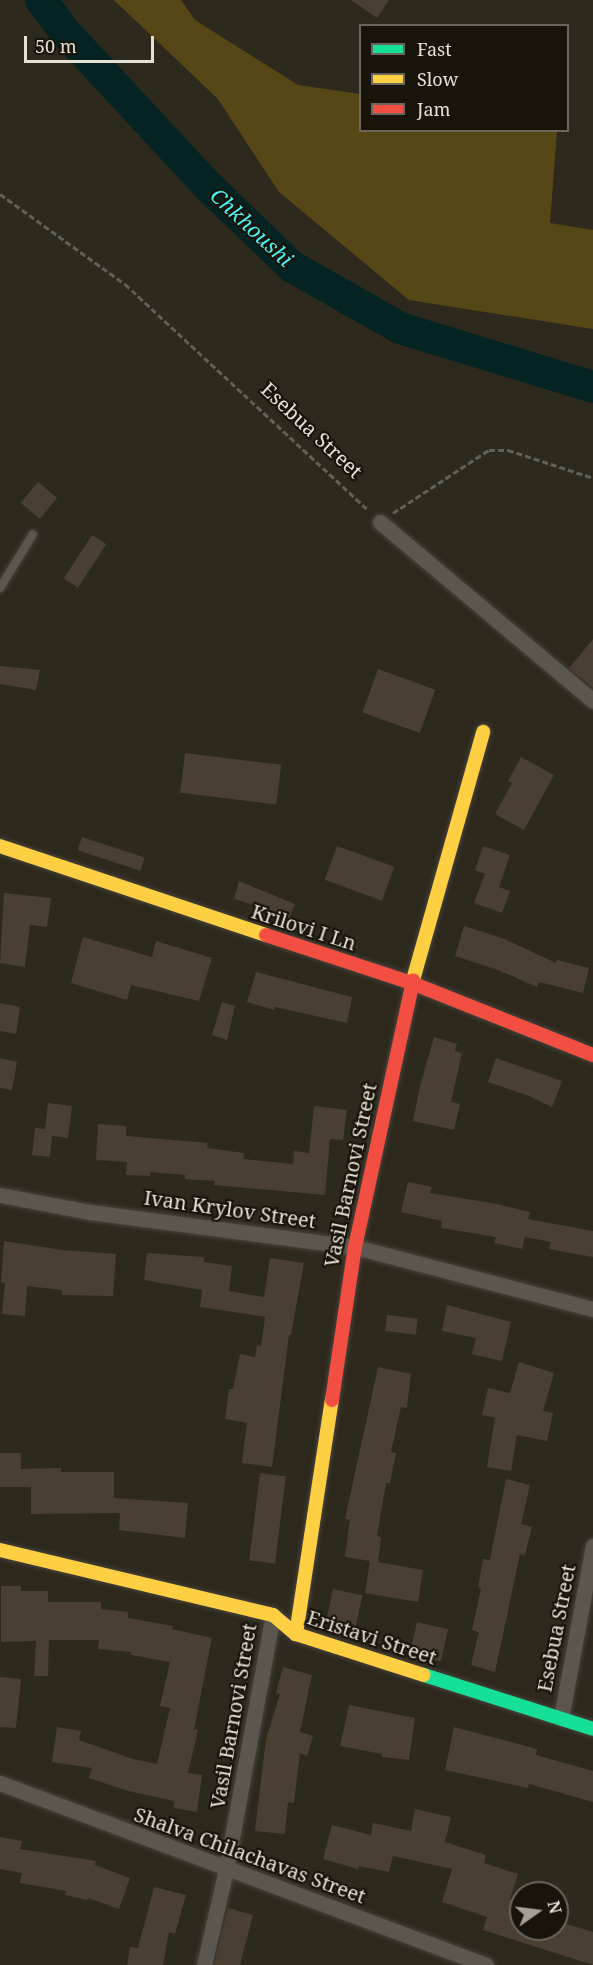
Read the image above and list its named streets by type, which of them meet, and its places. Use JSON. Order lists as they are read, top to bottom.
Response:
{
  "streets": {
    "street": [
      "Esebua Street",
      "Krilovi I Ln",
      "Vasil Barnovi Street",
      "Ivan Krylov Street",
      "Eristavi Street",
      "Shalva Chilachavas Street"
    ]
  },
  "crossings": [
    ["Esebua Street", "Eristavi Street"],
    ["Krilovi I Ln", "Vasil Barnovi Street"],
    ["Vasil Barnovi Street", "Ivan Krylov Street"],
    ["Vasil Barnovi Street", "Eristavi Street"],
    ["Vasil Barnovi Street", "Shalva Chilachavas Street"]
  ],
  "water": ["Chkhoushi"],
  "legend": ["Fast", "Slow", "Jam"],
  "scale_bar": "50 m",
  "north": "right"
}
